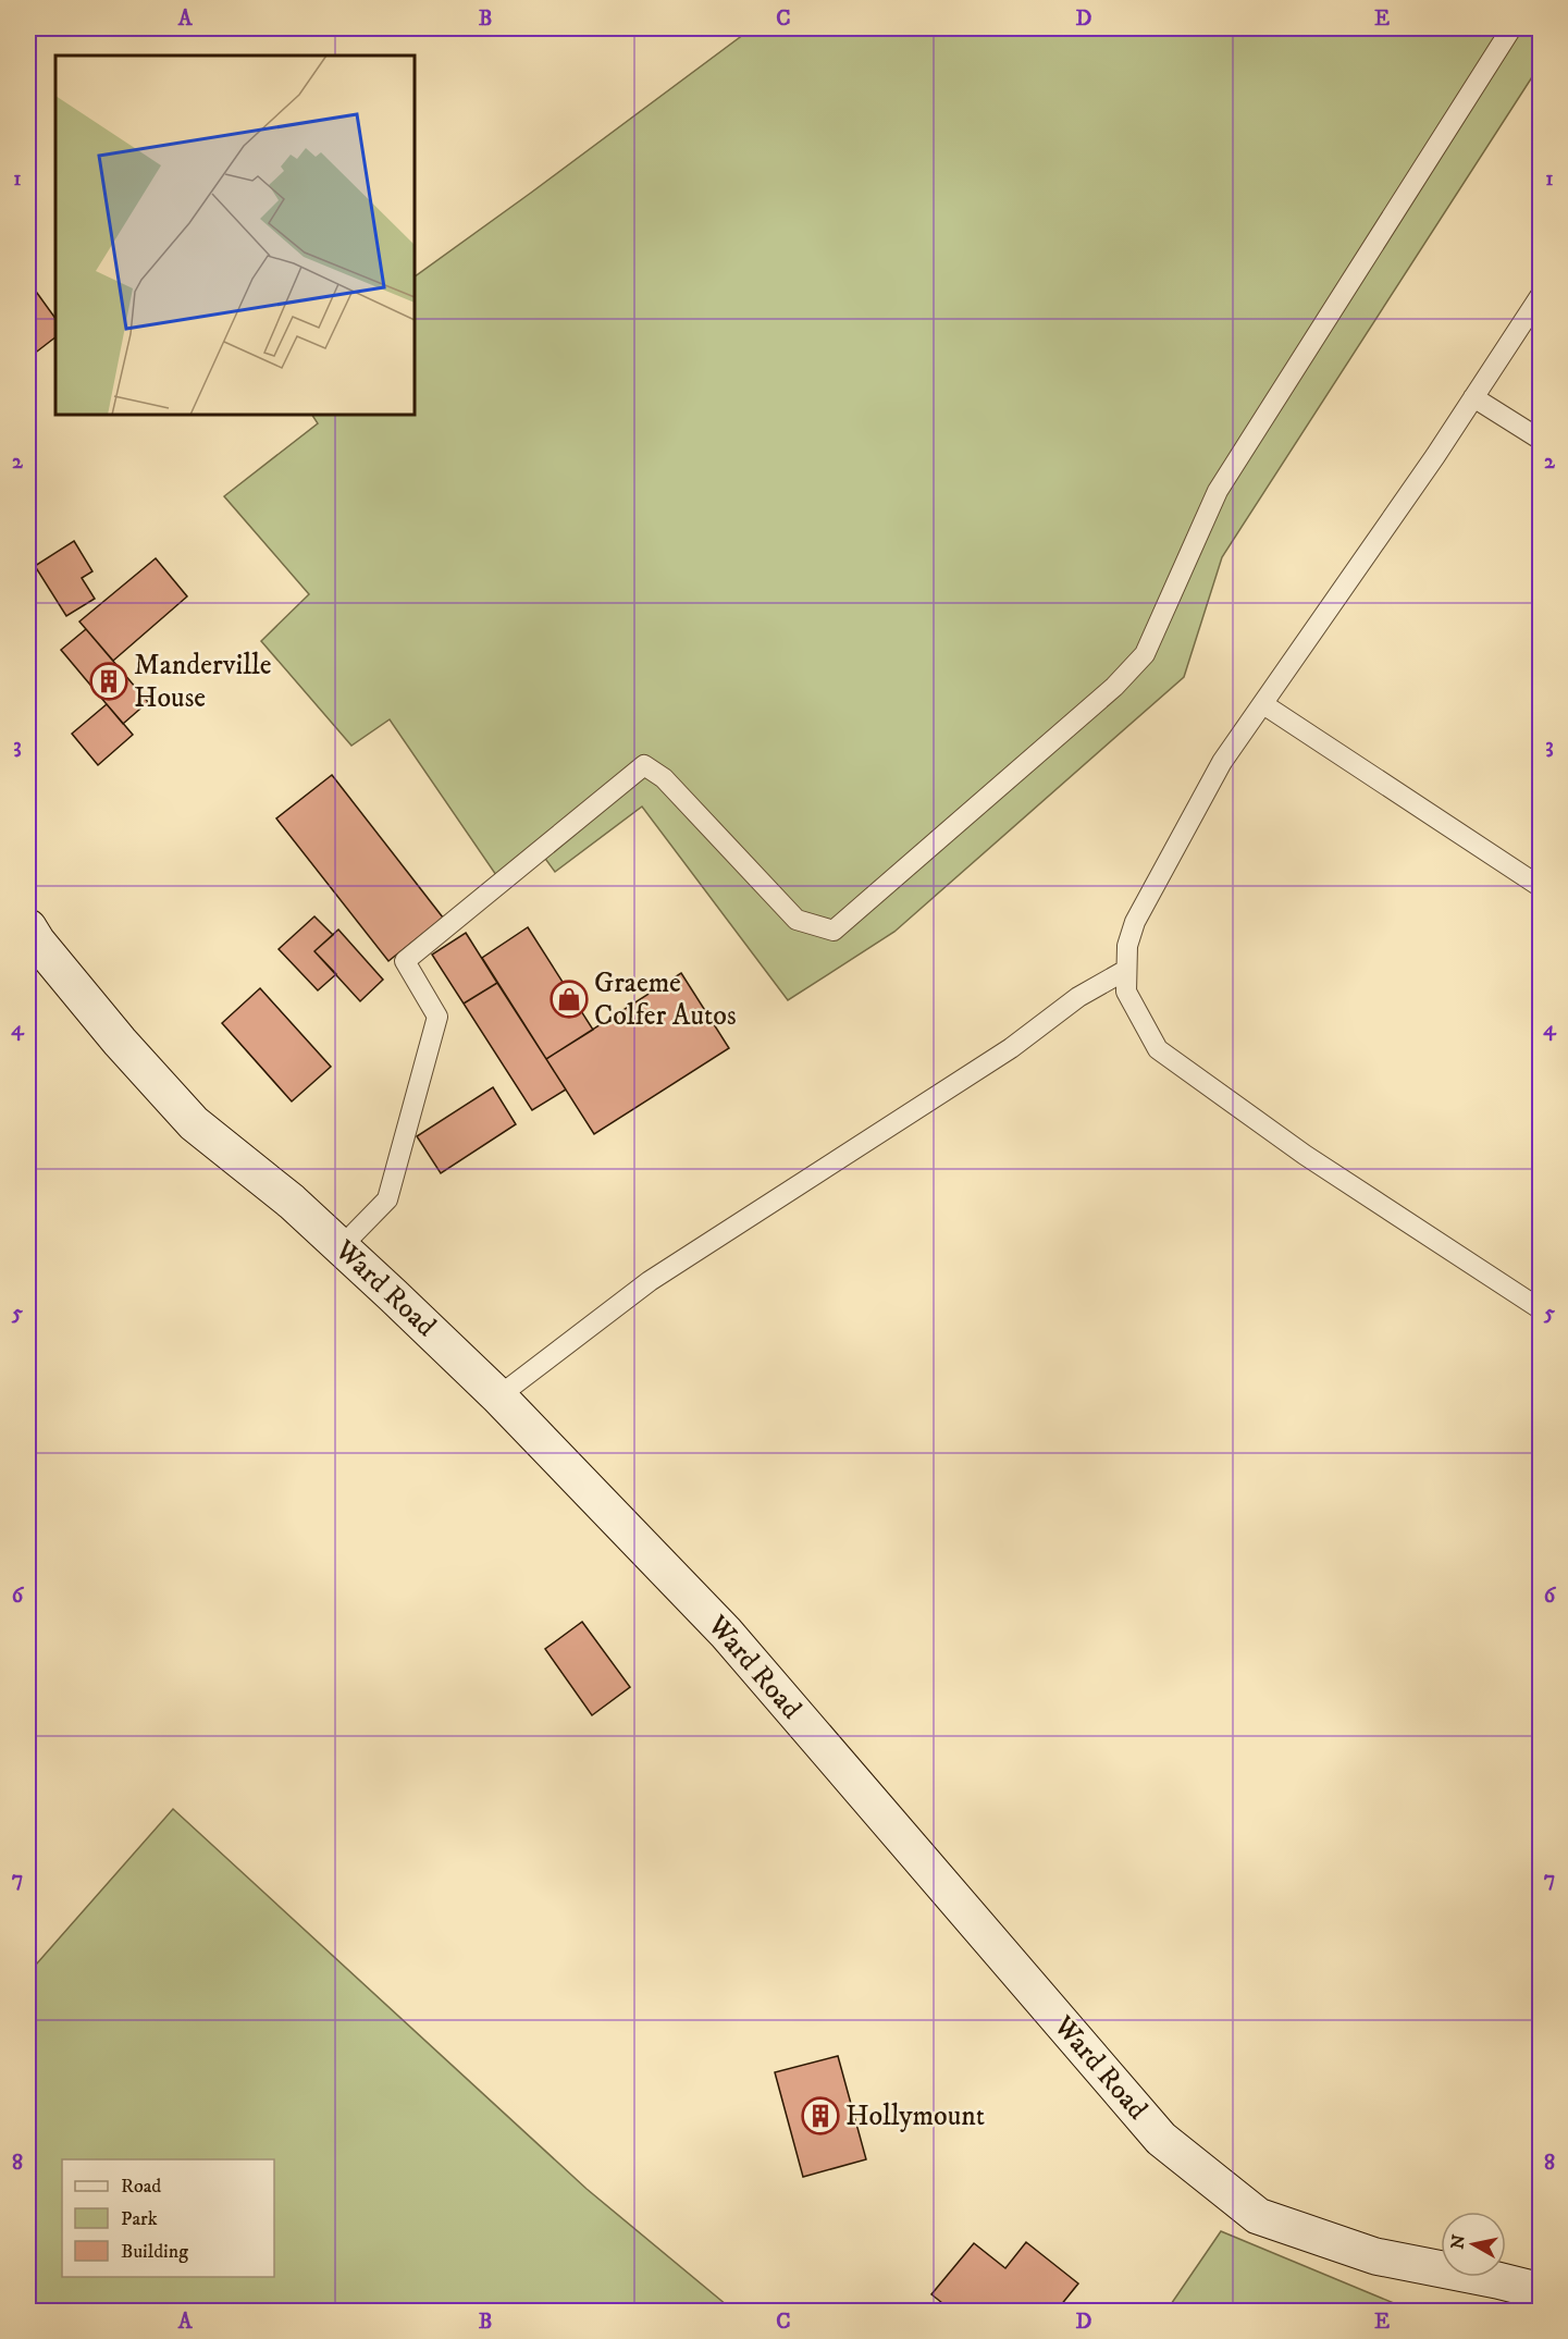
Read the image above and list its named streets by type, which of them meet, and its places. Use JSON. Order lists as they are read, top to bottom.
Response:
{
  "streets": {
    "main road": ["Ward Road"]
  },
  "places": {
    "building": ["Manderville House", "Hollymount"],
    "shop": ["Graeme Colfer Autos"]
  },
  "legend": ["Road", "Park", "Building"],
  "north": "left",
  "grid": {
    "columns": [
      "A",
      "B",
      "C",
      "D",
      "E"
    ],
    "rows": [
      "1",
      "2",
      "3",
      "4",
      "5",
      "6",
      "7",
      "8"
    ]
  }
}
